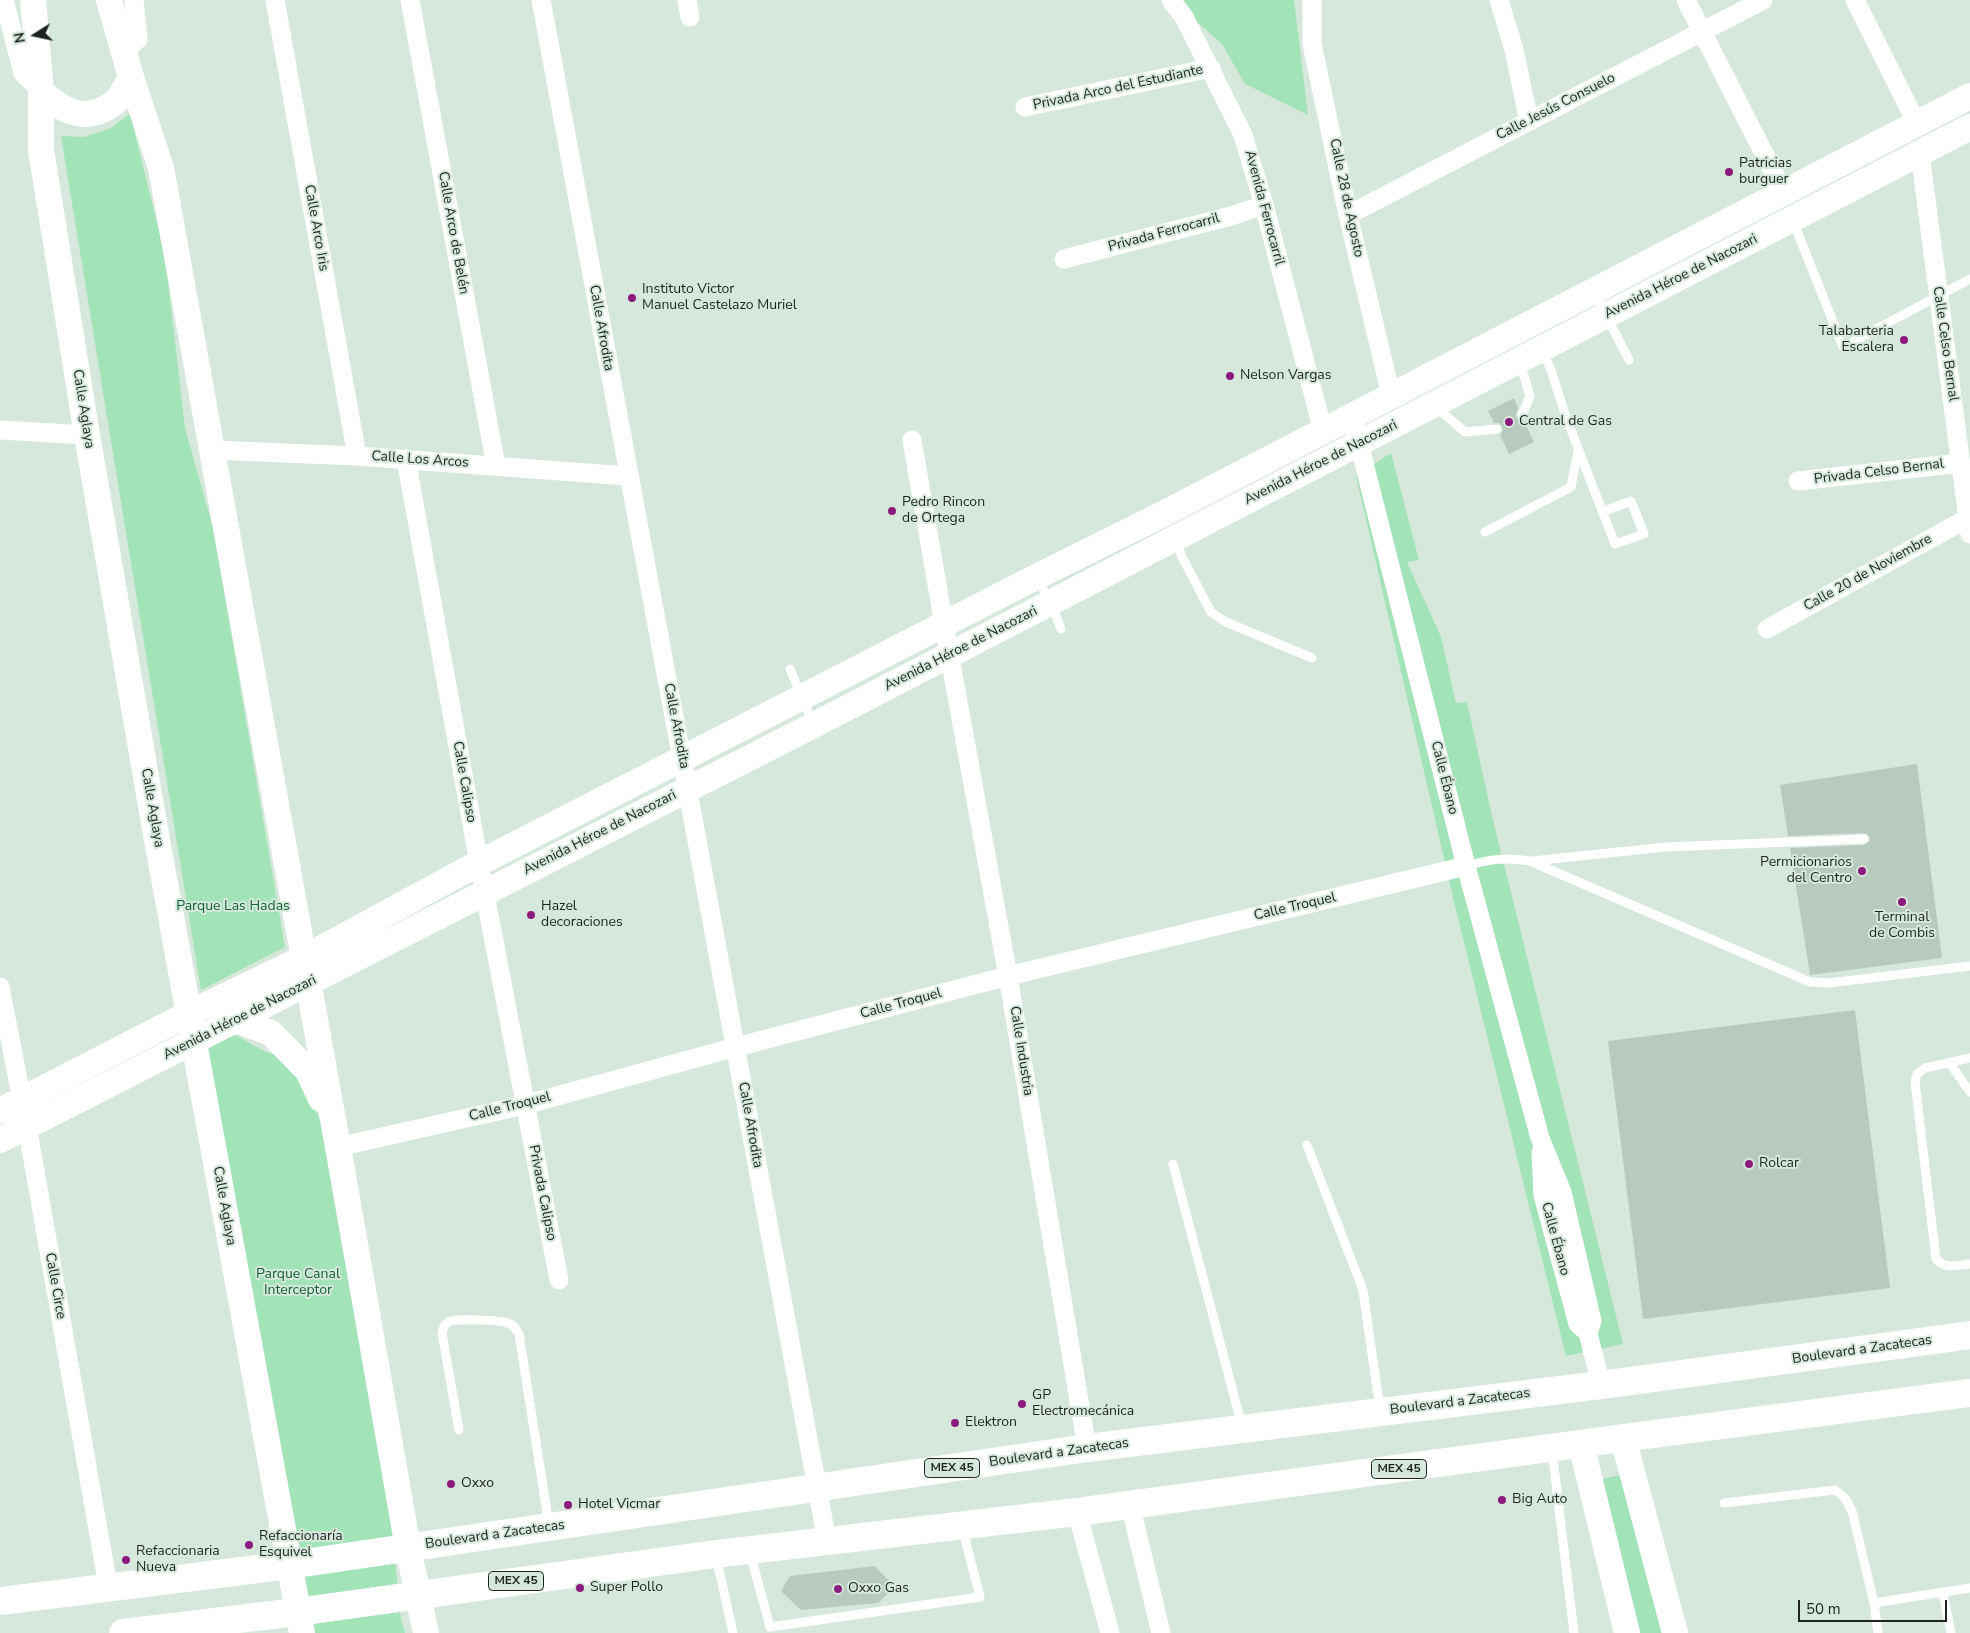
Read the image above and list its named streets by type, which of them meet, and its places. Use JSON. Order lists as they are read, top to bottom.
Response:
{
  "streets": {
    "main road": [
      "Avenida Héroe de Nacozari",
      "Calle Aglaya",
      "Boulevard a Zacatecas",
      "MEX 45"
    ],
    "street": [
      "Privada Arco del Estudiante",
      "Calle Jesús Consuelo",
      "Calle 28 de Agosto",
      "Avenida Ferrocarril",
      "Calle Arco Iris",
      "Calle Arco de Belén",
      "Privada Ferrocarril",
      "Calle Afrodita",
      "Calle Celso Bernal",
      "Calle Los Arcos",
      "Privada Celso Bernal",
      "Calle 20 de Noviembre",
      "Calle Ébano",
      "Calle Calipso",
      "Calle Troquel",
      "Calle Industria",
      "Privada Calipso",
      "Calle Circe"
    ]
  },
  "crossings": [
    ["Privada Arco del Estudiante", "Avenida Ferrocarril"],
    ["Calle Jesús Consuelo", "Calle 28 de Agosto"],
    ["Calle 28 de Agosto", "Avenida Héroe de Nacozari"],
    ["Avenida Ferrocarril", "Privada Ferrocarril"],
    ["Avenida Ferrocarril", "Avenida Héroe de Nacozari"],
    ["Calle Arco Iris", "Calle Los Arcos"],
    ["Calle Arco de Belén", "Calle Los Arcos"],
    ["Avenida Héroe de Nacozari", "Calle Afrodita"],
    ["Avenida Héroe de Nacozari", "Calle Celso Bernal"],
    ["Avenida Héroe de Nacozari", "Calle Aglaya"],
    ["Avenida Héroe de Nacozari", "Calle Ébano"],
    ["Avenida Héroe de Nacozari", "Calle Calipso"],
    ["Avenida Héroe de Nacozari", "Calle Industria"],
    ["Avenida Héroe de Nacozari", "Calle Circe"],
    ["Calle Afrodita", "Calle Los Arcos"],
    ["Calle Afrodita", "Calle Troquel"],
    ["Calle Afrodita", "Boulevard a Zacatecas"],
    ["Calle Afrodita", "MEX 45"],
    ["Calle Celso Bernal", "Privada Celso Bernal"],
    ["Calle Celso Bernal", "Calle 20 de Noviembre"],
    ["Calle Aglaya", "Boulevard a Zacatecas"],
    ["Calle Aglaya", "MEX 45"],
    ["Calle Los Arcos", "Calle Calipso"],
    ["Calle Ébano", "Calle Troquel"],
    ["Calle Ébano", "Boulevard a Zacatecas"],
    ["Calle Calipso", "Calle Troquel"],
    ["Calle Calipso", "Privada Calipso"],
    ["Calle Troquel", "Calle Industria"],
    ["Calle Troquel", "Privada Calipso"],
    ["Calle Industria", "Boulevard a Zacatecas"],
    ["Calle Circe", "Boulevard a Zacatecas"]
  ],
  "parks": ["Parque Las Hadas", "Parque Canal Interceptor"],
  "places": [
    "Patricias burguer",
    "Instituto Victor Manuel Castelazo Muriel",
    "Talabarteria Escalera",
    "Nelson Vargas",
    "Central de Gas",
    "Pedro Rincon de Ortega",
    "Permicionarios del Centro",
    "Terminal de Combis",
    "Hazel decoraciones",
    "Rolcar",
    "GP Electromecánica",
    "Elektron",
    "Oxxo",
    "Big Auto",
    "Hotel Vicmar",
    "Refaccionaría Esquivel",
    "Refaccionaria Nueva",
    "Super Pollo",
    "Oxxo Gas"
  ],
  "scale_bar": "50 m",
  "north": "left"
}
